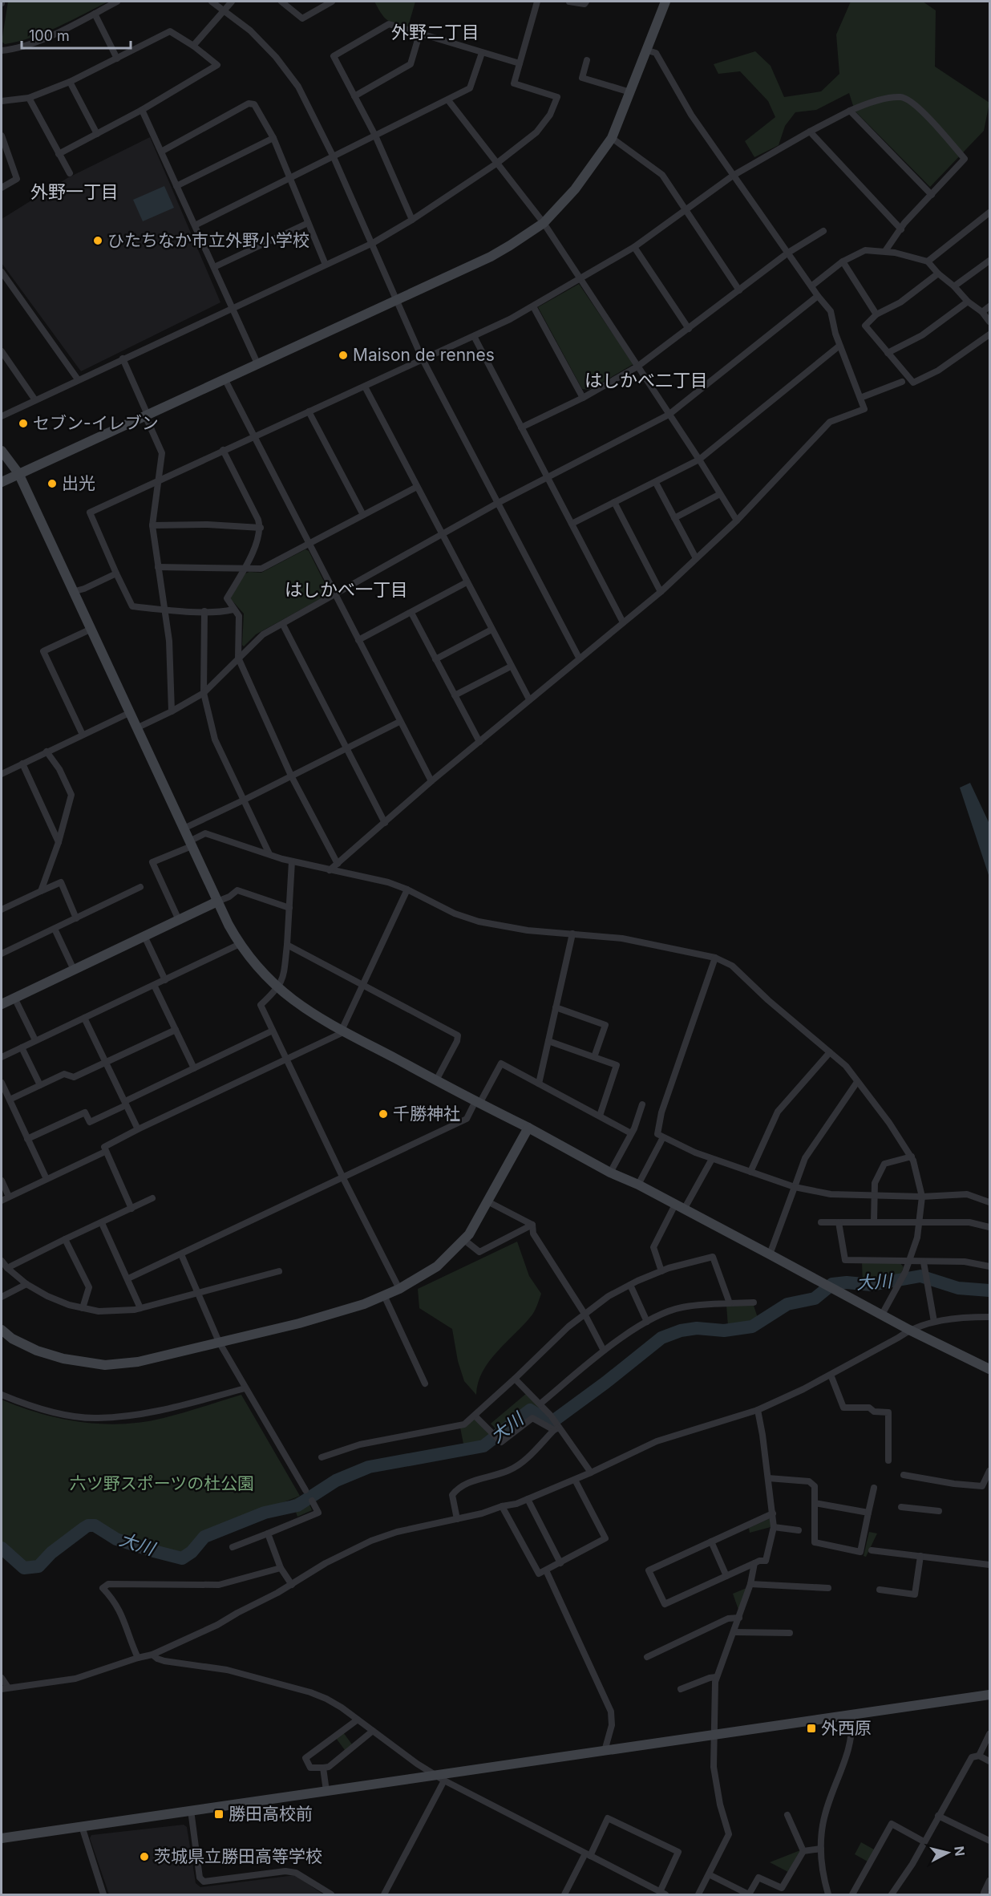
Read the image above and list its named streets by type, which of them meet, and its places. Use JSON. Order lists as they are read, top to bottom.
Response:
{
  "districts": [
    "外野二丁目",
    "外野一丁目",
    "はしかべ二丁目",
    "はしかべ一丁目"
  ],
  "water": ["大川"],
  "parks": ["六ツ野スポーツの杜公園"],
  "places": {
    "other": [
      "ひたちなか市立外野小学校",
      "Maison de rennes",
      "セブン-イレブン",
      "出光",
      "千勝神社",
      "茨城県立勝田高等学校"
    ],
    "transit": ["外西原", "勝田高校前"]
  },
  "scale_bar": "100 m",
  "north": "right"
}
